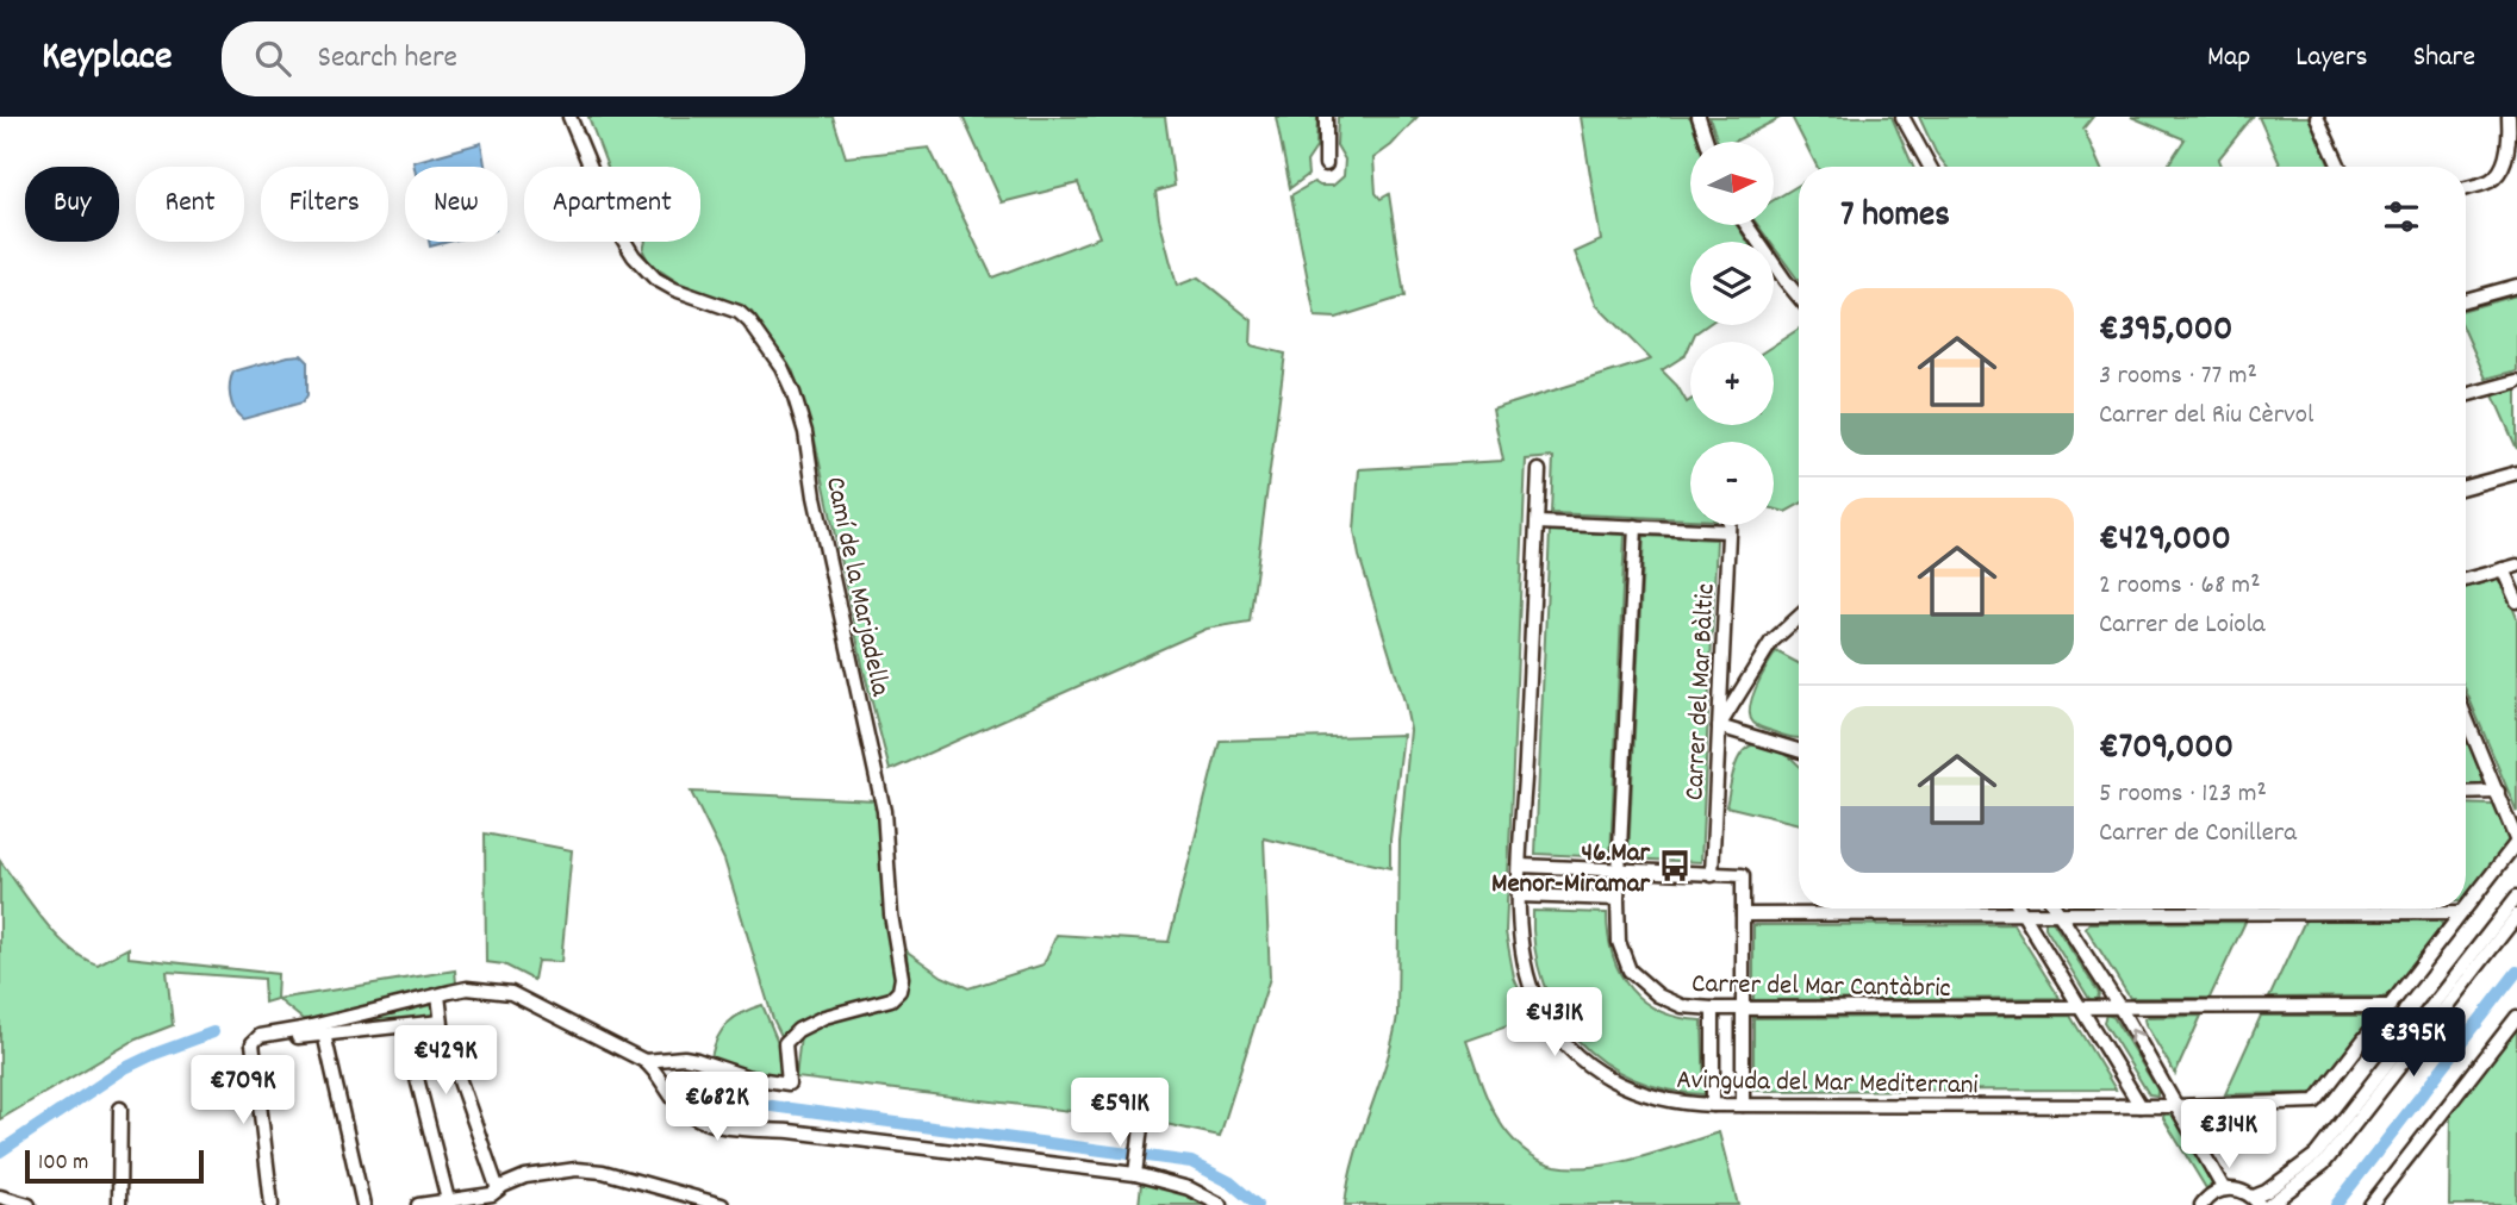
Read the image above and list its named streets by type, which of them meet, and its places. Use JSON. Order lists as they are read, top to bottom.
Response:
{
  "streets": {
    "street": [
      "Camí de la Marjadella",
      "Carrer del Mar Bàltic",
      "Carrer del Mar Cantàbric",
      "Avinguda del Mar Mediterrani"
    ]
  },
  "crossings": [
    ["Carrer del Mar Cantàbric", "Avinguda del Mar Mediterrani"]
  ],
  "places": {
    "bus stop": ["46.Mar Menor-Miramar"]
  },
  "scale_bar": "100 m",
  "north": "right",
  "page": {
    "header": "Keyplace",
    "search": "Search here",
    "nav": ["Map", "Layers", "Share"],
    "map_buttons": ["+", "−"],
    "chip": [
      "Buy",
      "Rent",
      "Filters",
      "New",
      "Apartment"
    ],
    "heading": "7 homes",
    "list": [
      {
        "name": "€395,000",
        "note": "3 rooms · 77 m² · Carrer del Riu Cèrvol"
      },
      {
        "name": "€429,000",
        "note": "2 rooms · 68 m² · Carrer de Loiola"
      },
      {
        "name": "€709,000",
        "note": "5 rooms · 123 m² · Carrer de Conillera"
      }
    ],
    "price": [
      "€431K",
      "€395K",
      "€429K",
      "€709K",
      "€682K",
      "€591K",
      "€314K"
    ],
    "scale": "100 m"
  }
}
